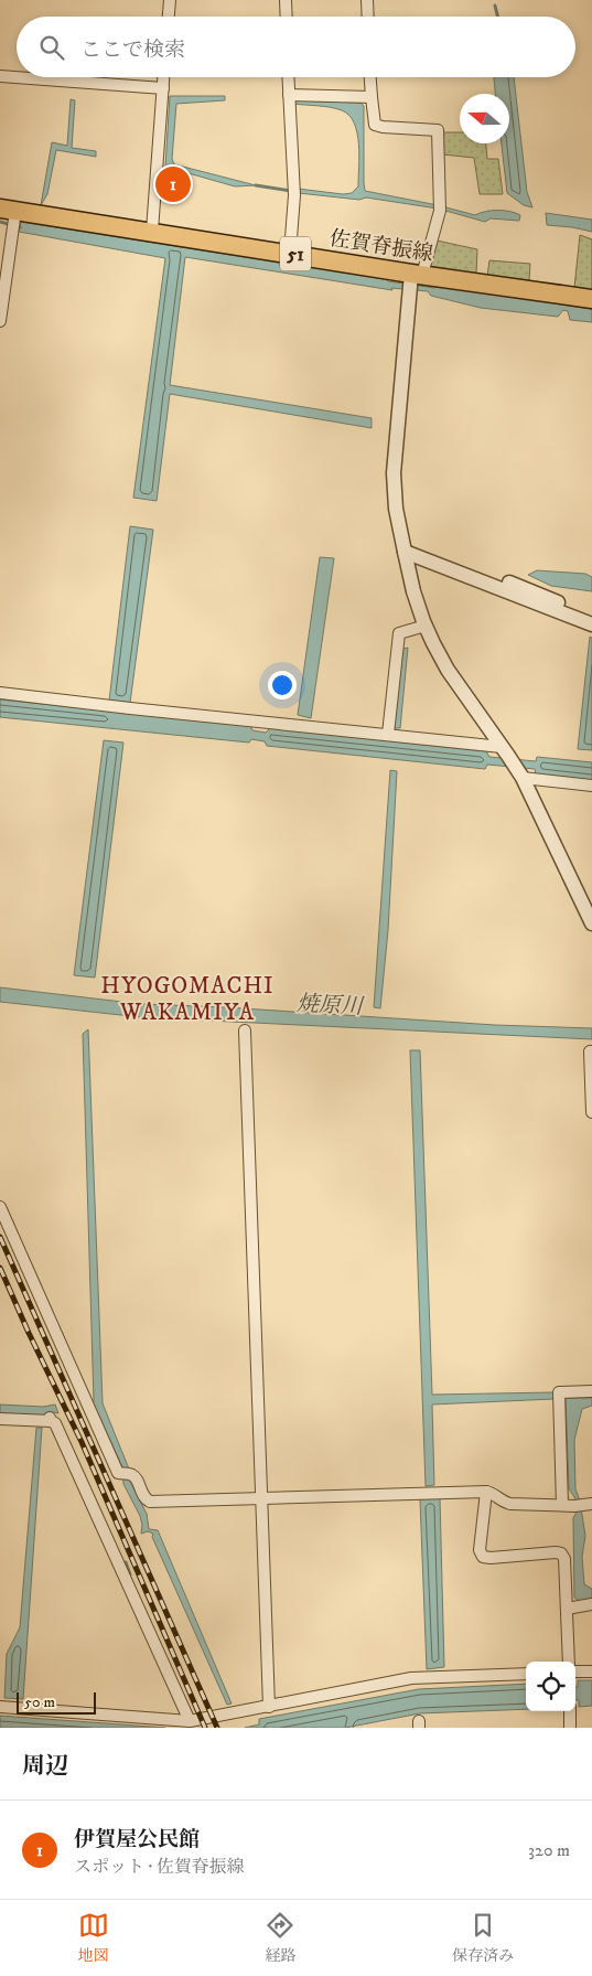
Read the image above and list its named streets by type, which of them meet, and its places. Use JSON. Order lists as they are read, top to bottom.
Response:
{
  "streets": {
    "main road": ["佐賀脊振線", "51"]
  },
  "districts": ["HYOGOMACHI WAKAMIYA"],
  "water": ["焼原川"],
  "scale_bar": "50 m",
  "north": "left",
  "page": {
    "search": "ここで検索",
    "pins": "1",
    "scale": "50 m",
    "heading": "周辺",
    "list": [
      {
        "mark": "1",
        "name": "伊賀屋公民館",
        "note": "スポット · 佐賀脊振線",
        "value": "320 m"
      }
    ],
    "nav": ["地図", "経路", "保存済み"]
  }
}
